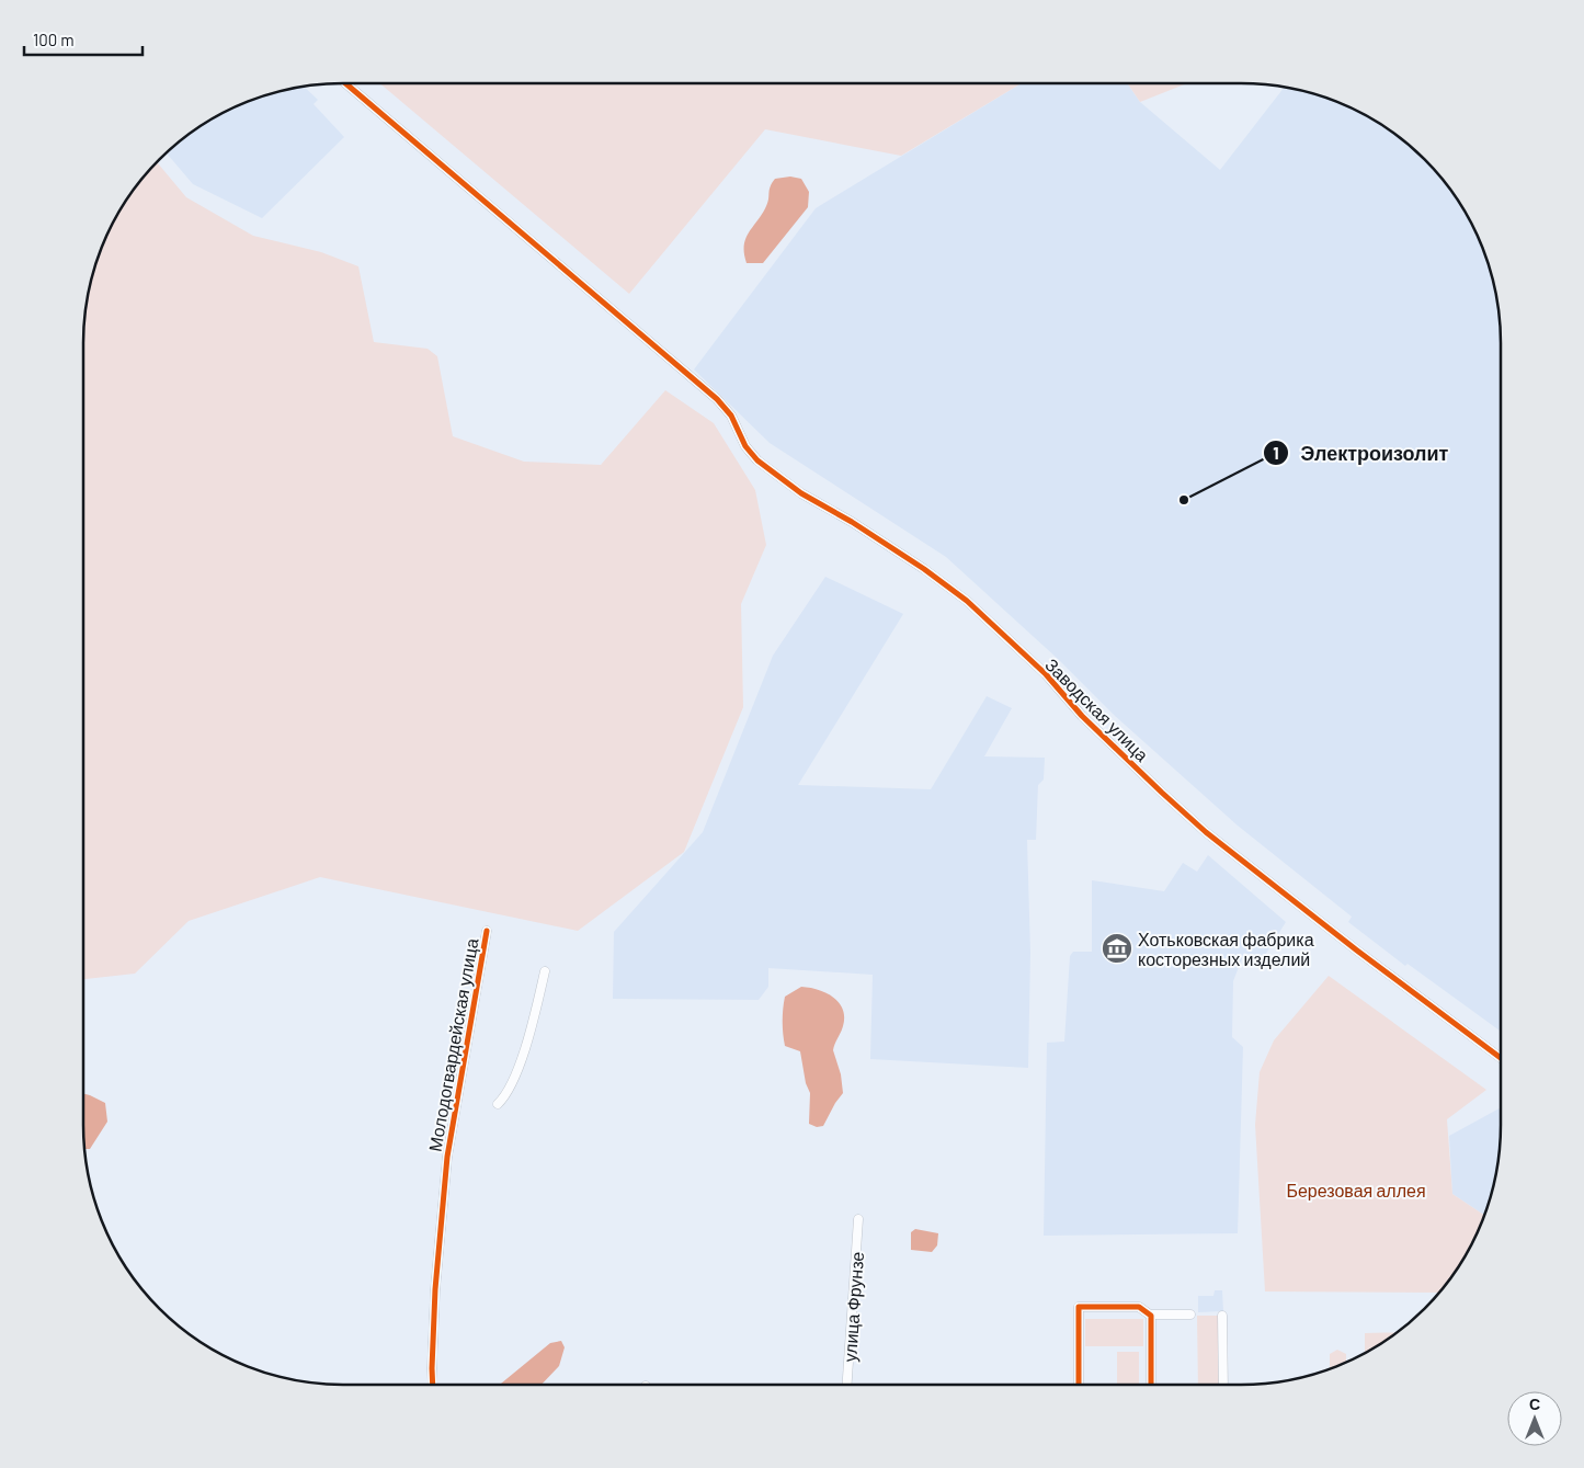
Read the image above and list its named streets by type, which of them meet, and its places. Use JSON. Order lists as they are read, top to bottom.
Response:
{
  "streets": {
    "street": ["Заводская улица", "Молодогвардейская улица", "улица Фрунзе"]
  },
  "parks": ["Березовая аллея"],
  "places": {
    "other": ["Электроизолит"],
    "museum": ["Хотьковская фабрика косторезных изделий"]
  },
  "scale_bar": "100 m",
  "north": "top"
}
